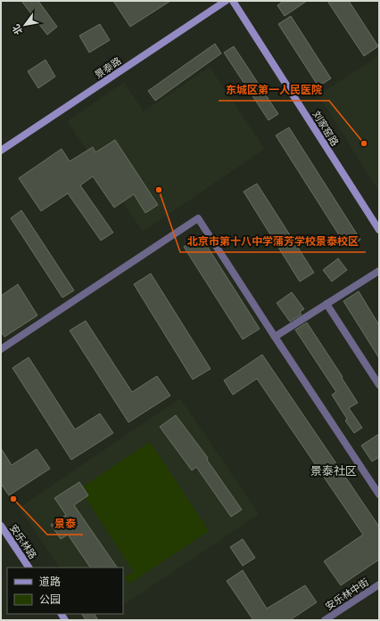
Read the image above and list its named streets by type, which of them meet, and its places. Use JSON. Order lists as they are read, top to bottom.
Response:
{
  "streets": {
    "street": [
      "景泰路",
      "刘家窑路",
      "安乐林路",
      "安乐林中街"
    ]
  },
  "districts": ["景泰社区"],
  "places": ["东城区第一人民医院", "北京市第十八中学蒲芳学校景泰校区", "景泰"],
  "legend": ["道路", "公园"],
  "north": "bottom left"
}
